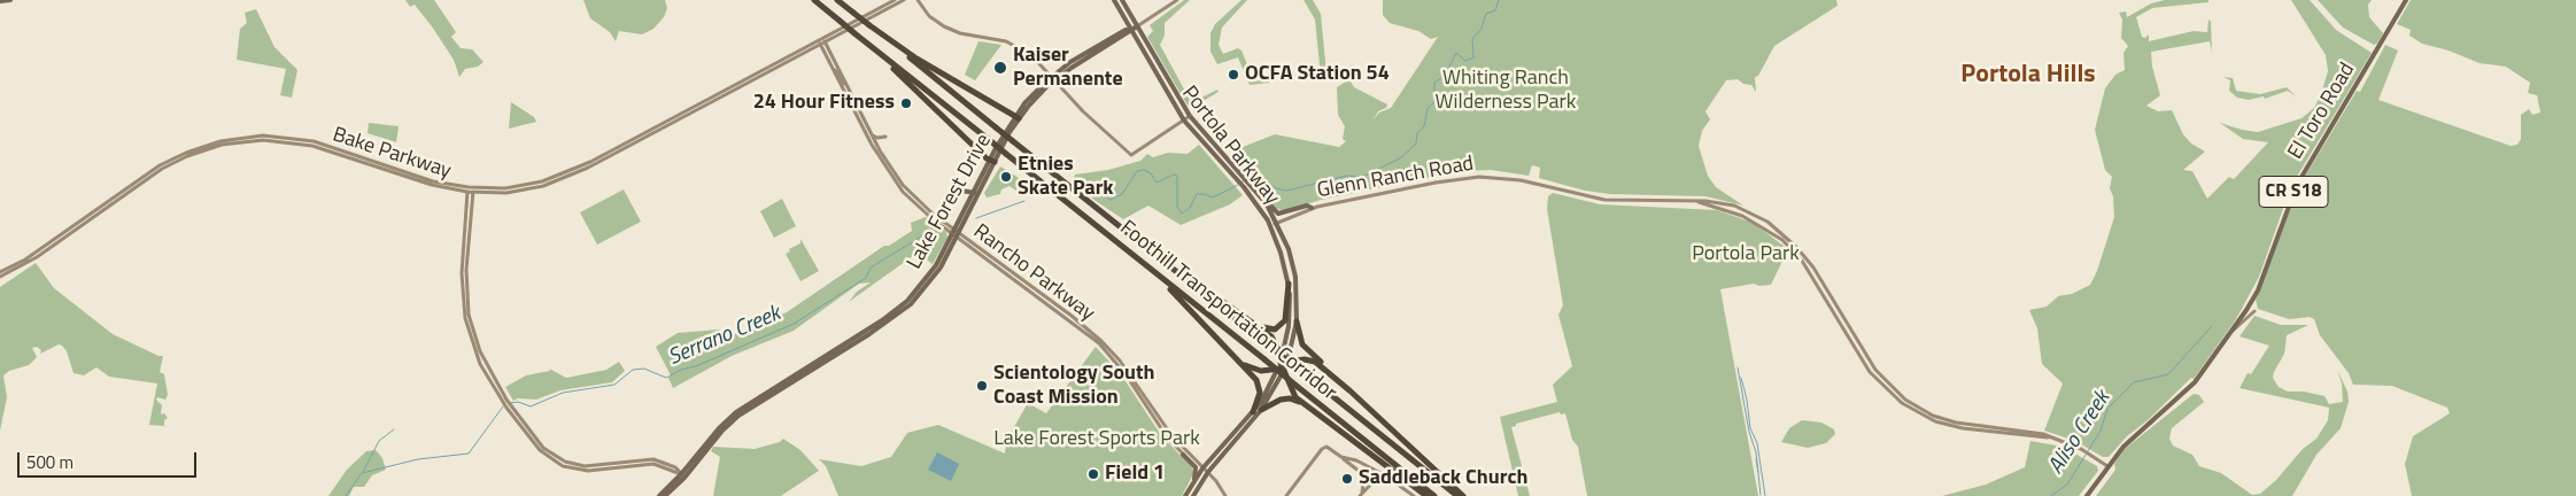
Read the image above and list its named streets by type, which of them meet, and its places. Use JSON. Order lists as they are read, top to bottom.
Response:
{
  "streets": {
    "highway": ["Foothill Transportation Corridor"],
    "main road": [
      "El Toro Road",
      "Portola Parkway",
      "Bake Parkway",
      "Glenn Ranch Road",
      "CR S18",
      "Lake Forest Drive",
      "Rancho Parkway"
    ]
  },
  "crossings": [
    ["El Toro Road", "Glenn Ranch Road"],
    ["Portola Parkway", "Glenn Ranch Road"],
    ["Portola Parkway", "Lake Forest Drive"],
    ["Portola Parkway", "Rancho Parkway"],
    ["Bake Parkway", "Rancho Parkway"],
    ["Lake Forest Drive", "Rancho Parkway"]
  ],
  "districts": ["Portola Hills"],
  "water": ["Serrano Creek", "Aliso Creek"],
  "parks": ["Whiting Ranch Wilderness Park", "Portola Park", "Lake Forest Sports Park"],
  "places": [
    "Kaiser Permanente",
    "OCFA Station 54",
    "24 Hour Fitness",
    "Etnies Skate Park",
    "Scientology South Coast Mission",
    "Field 1",
    "Saddleback Church"
  ],
  "scale_bar": "500 m"
}
